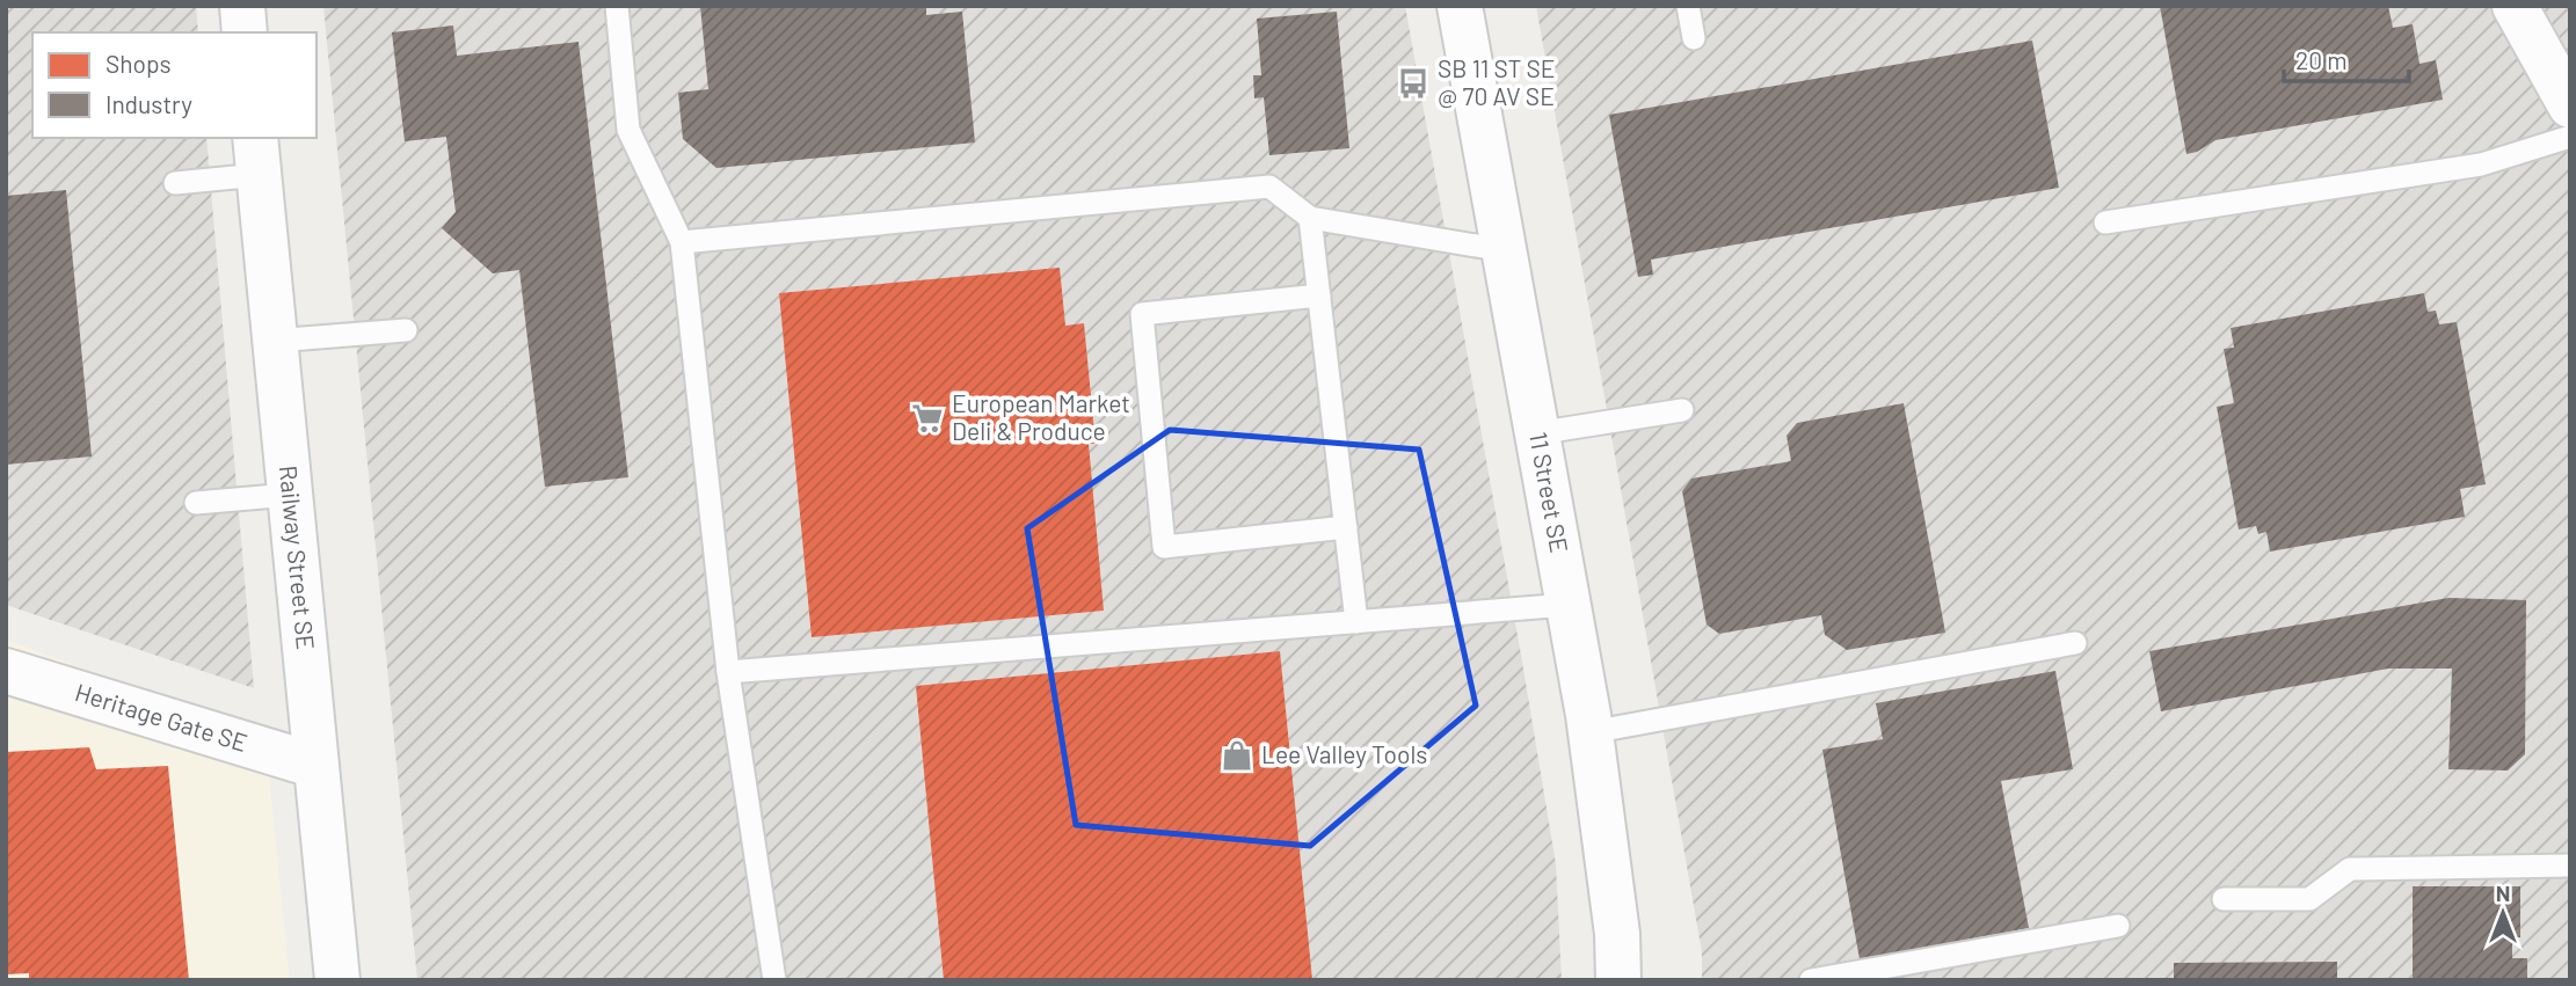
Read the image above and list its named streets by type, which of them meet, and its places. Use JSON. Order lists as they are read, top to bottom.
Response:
{
  "streets": {
    "street": ["11 Street SE", "Railway Street SE", "Heritage Gate SE"]
  },
  "crossings": [
    ["Railway Street SE", "Heritage Gate SE"]
  ],
  "places": {
    "bus stop": ["SB 11 ST SE @ 70 AV SE"],
    "supermarket": ["European Market Deli & Produce"],
    "shop": ["Lee Valley Tools"]
  },
  "legend": ["Shops", "Industry"],
  "scale_bar": "20 m",
  "north": "top"
}
